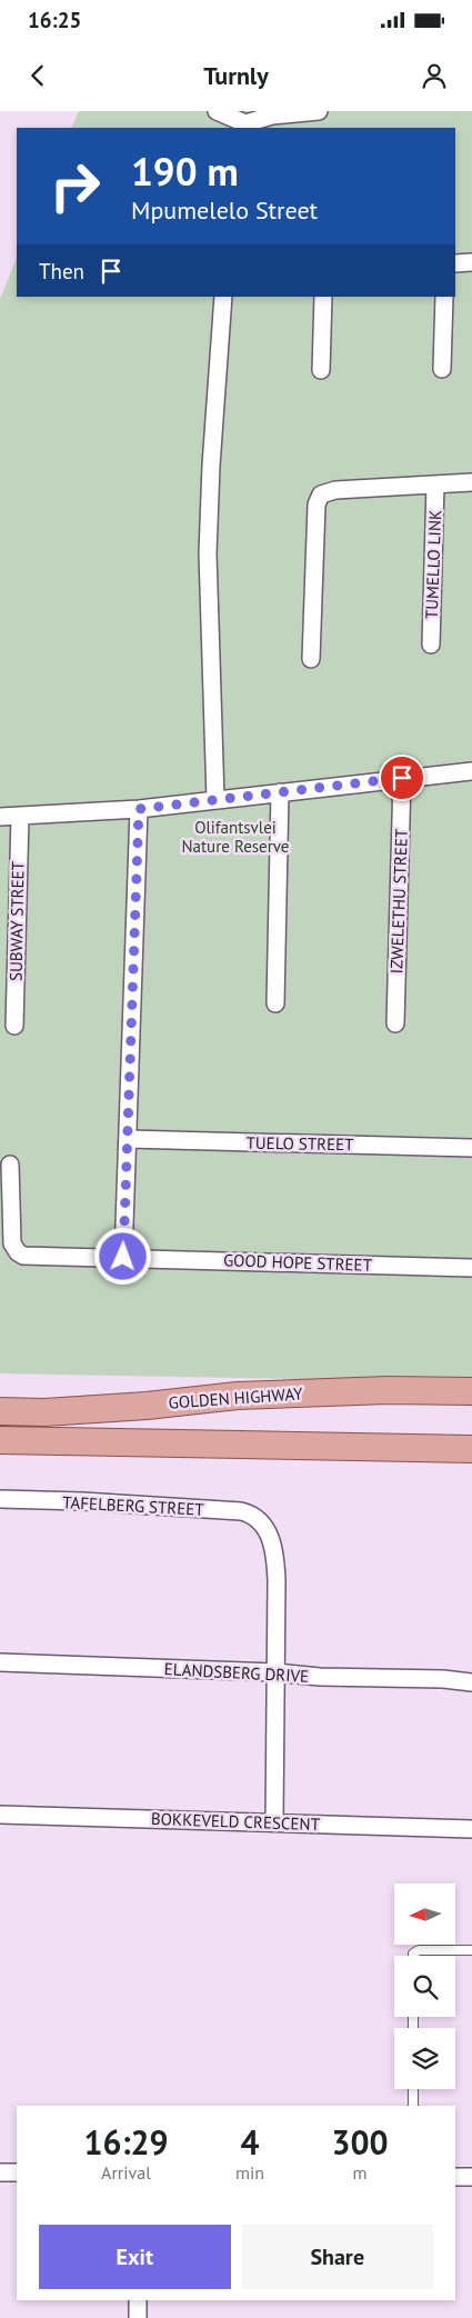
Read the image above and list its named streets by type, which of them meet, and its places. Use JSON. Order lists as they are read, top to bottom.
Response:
{
  "streets": {
    "main road": ["GOLDEN HIGHWAY"],
    "street": [
      "TUMELLO LINK",
      "IZWELETHU STREET",
      "SUBWAY STREET",
      "TUELO STREET",
      "GOOD HOPE STREET",
      "TAFELBERG STREET",
      "ELANDSBERG DRIVE",
      "BOKKEVELD CRESCENT"
    ]
  },
  "crossings": [
    ["TAFELBERG STREET", "ELANDSBERG DRIVE"]
  ],
  "parks": ["Olifantsvlei Nature Reserve"],
  "north": "left",
  "page": {
    "status": "16:25",
    "header": "Turnly",
    "turn": ["190 m", "Mpumelelo Street"],
    "then": "Then",
    "eta": [
      "16:29",
      "Arrival",
      "4",
      "min",
      "300",
      "m"
    ],
    "buttons": ["Exit", "Share"]
  }
}
